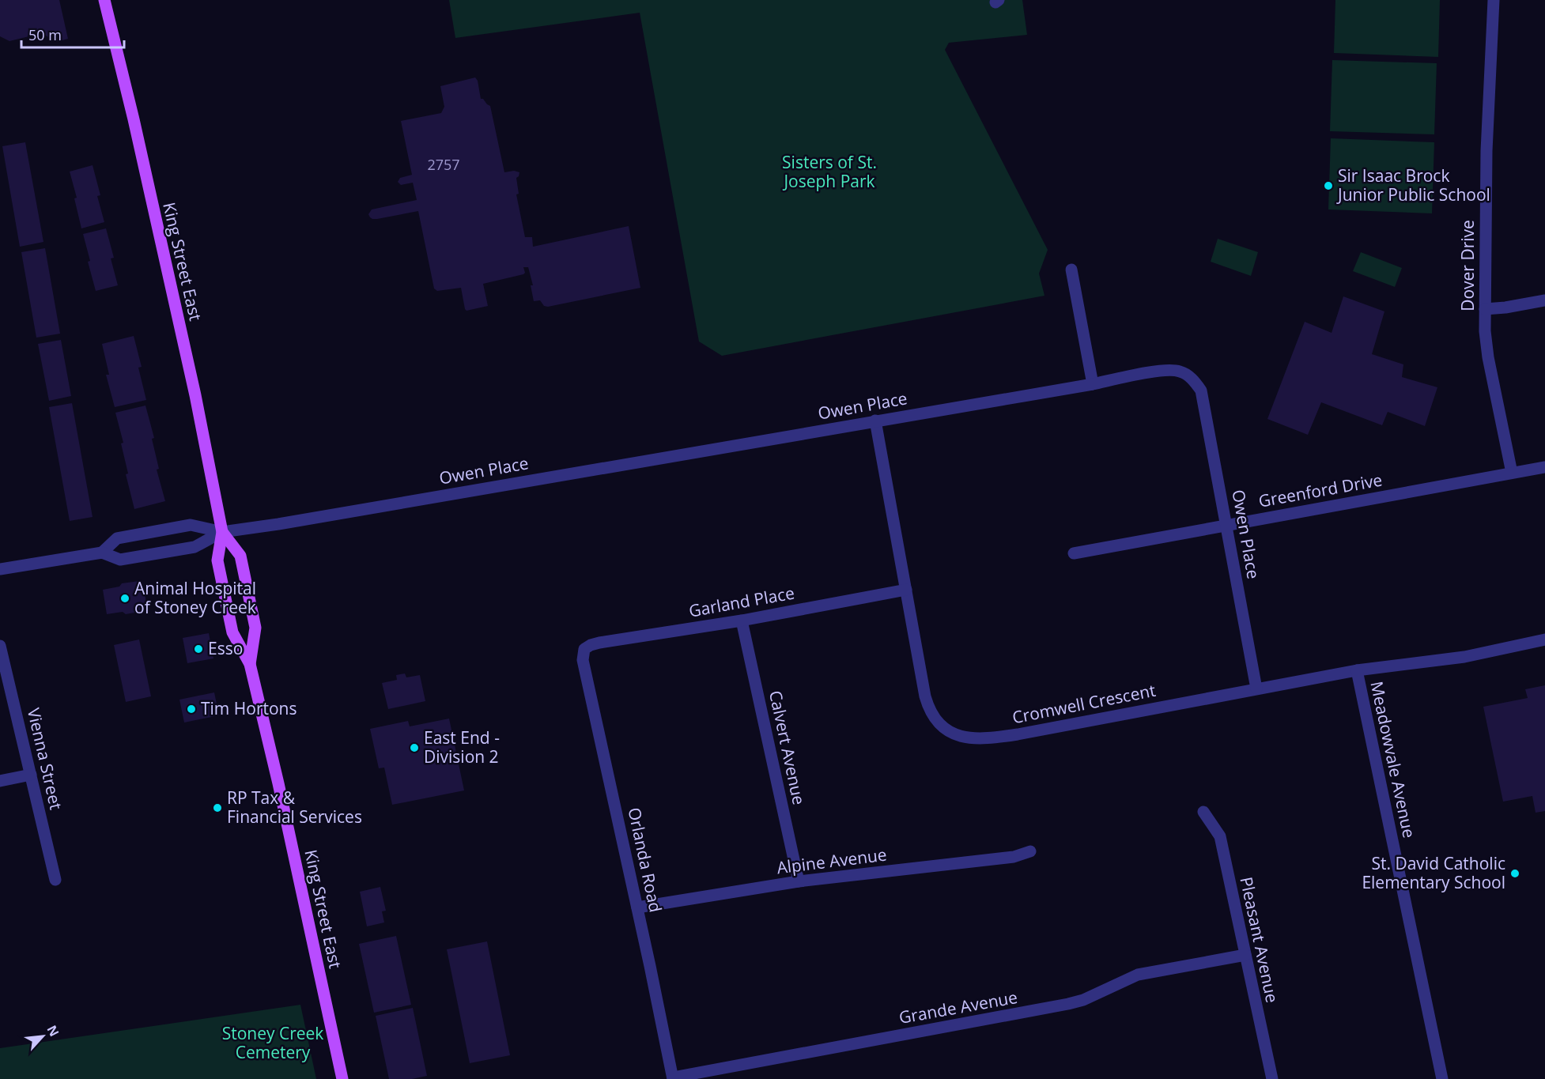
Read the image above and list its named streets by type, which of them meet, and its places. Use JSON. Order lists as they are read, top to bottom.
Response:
{
  "streets": {
    "main road": ["King Street East"],
    "street": [
      "Dover Drive",
      "Owen Place",
      "Greenford Drive",
      "Garland Place",
      "Cromwell Crescent",
      "Calvert Avenue",
      "Vienna Street",
      "Meadowvale Avenue",
      "Orlanda Road",
      "Alpine Avenue",
      "Pleasant Avenue",
      "Grande Avenue"
    ]
  },
  "crossings": [
    ["King Street East", "Owen Place"],
    ["Dover Drive", "Greenford Drive"],
    ["Owen Place", "Greenford Drive"],
    ["Owen Place", "Cromwell Crescent"],
    ["Garland Place", "Cromwell Crescent"],
    ["Garland Place", "Calvert Avenue"],
    ["Garland Place", "Orlanda Road"],
    ["Cromwell Crescent", "Meadowvale Avenue"],
    ["Calvert Avenue", "Alpine Avenue"],
    ["Orlanda Road", "Alpine Avenue"],
    ["Orlanda Road", "Grande Avenue"],
    ["Pleasant Avenue", "Grande Avenue"]
  ],
  "parks": ["Sisters of St. Joseph Park", "Stoney Creek Cemetery"],
  "places": [
    "Sir Isaac Brock Junior Public School",
    "Animal Hospital of Stoney Creek",
    "Esso",
    "Tim Hortons",
    "East End - Division 2",
    "RP Tax & Financial Services",
    "St. David Catholic Elementary School"
  ],
  "house_numbers": ["2757"],
  "scale_bar": "50 m",
  "north": "top right"
}
